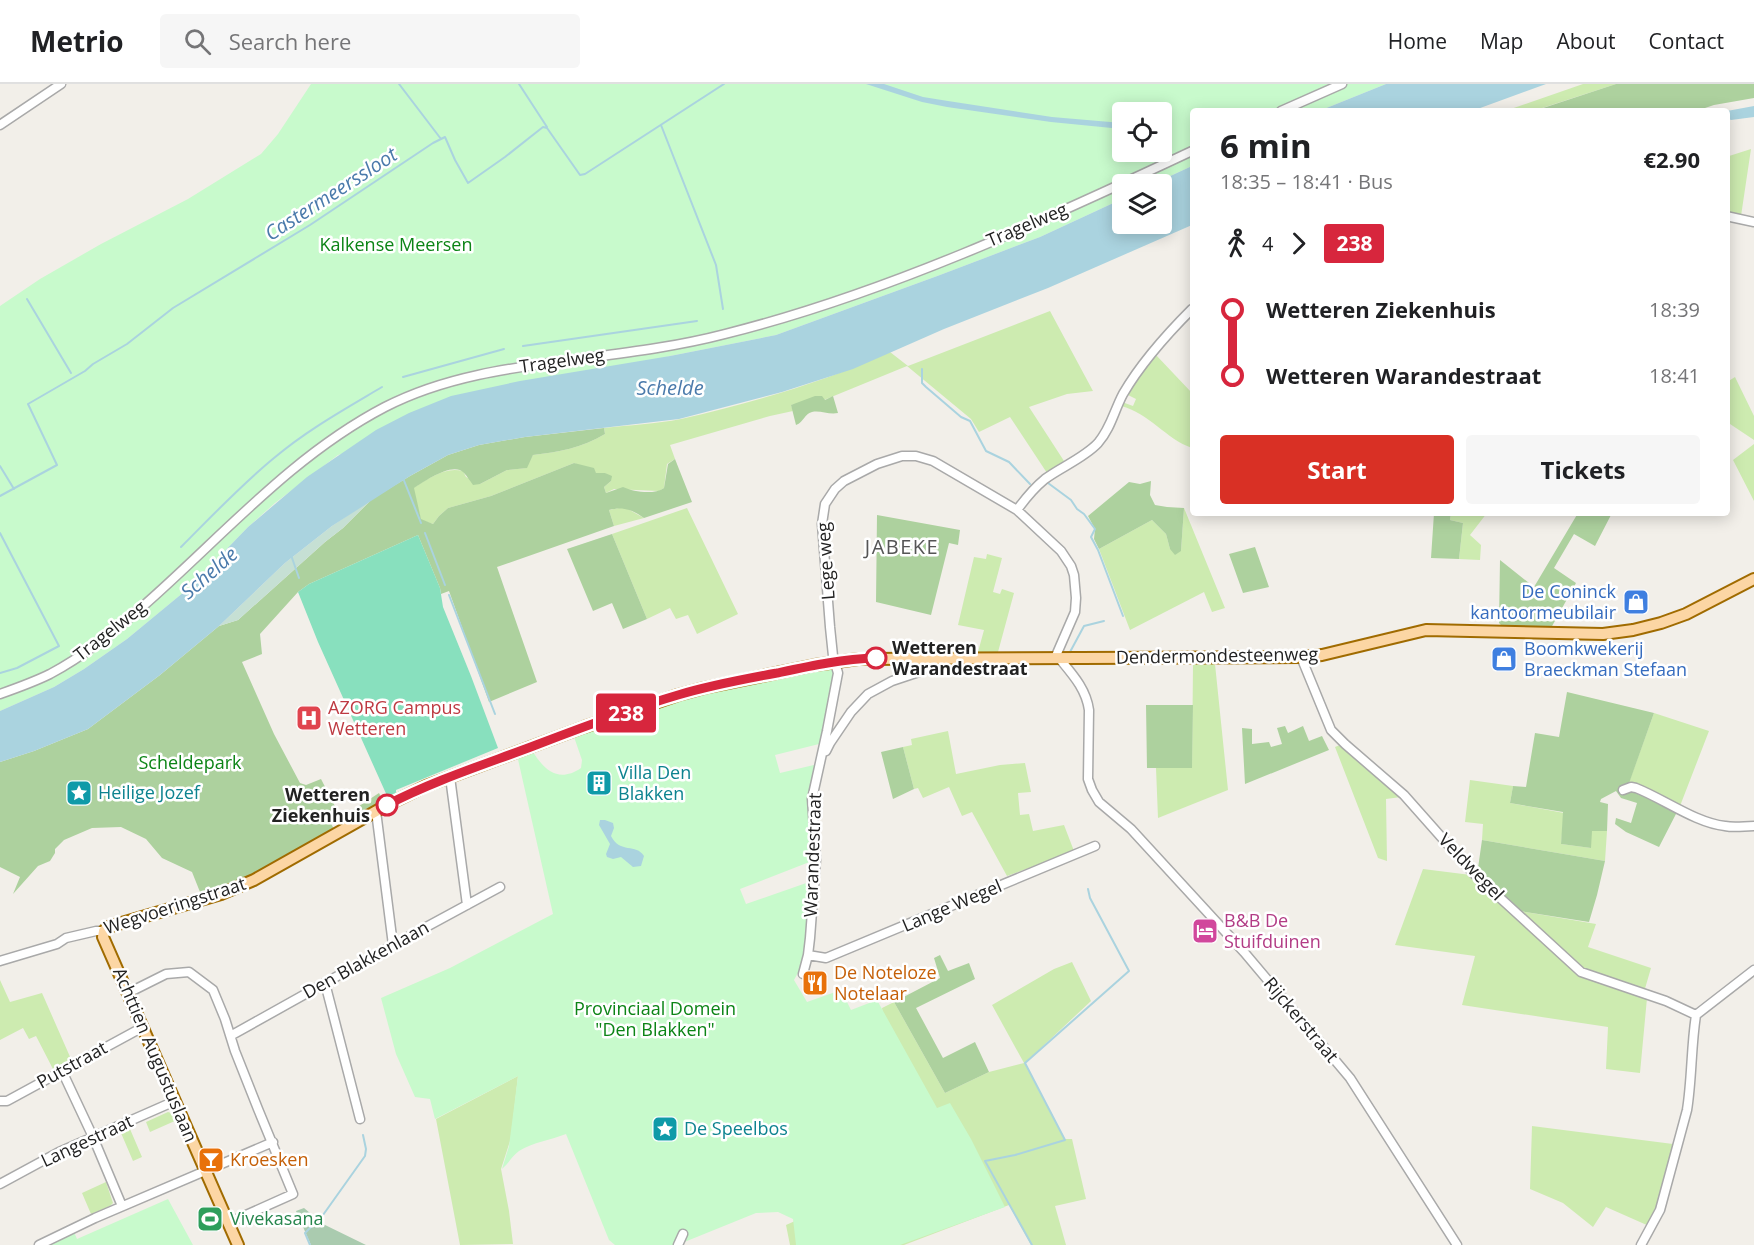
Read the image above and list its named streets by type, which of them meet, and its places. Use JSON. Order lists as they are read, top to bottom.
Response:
{
  "streets": {
    "main road": ["Dendermondesteenweg", "Wegvoeringstraat", "Achttien Augustuslaan"],
    "street": [
      "Tragelweg",
      "Lege weg",
      "Warandestraat",
      "Veldwegel",
      "Lange Wegel",
      "Den Blakkenlaan",
      "Rijckerstraat",
      "Putstraat",
      "Langestraat"
    ]
  },
  "crossings": [
    ["Lege weg", "Dendermondesteenweg"],
    ["Lege weg", "Warandestraat"],
    ["Lege weg", "Rijckerstraat"],
    ["Dendermondesteenweg", "Warandestraat"],
    ["Dendermondesteenweg", "Veldwegel"],
    ["Dendermondesteenweg", "Wegvoeringstraat"],
    ["Dendermondesteenweg", "Rijckerstraat"],
    ["Warandestraat", "Lange Wegel"],
    ["Wegvoeringstraat", "Achttien Augustuslaan"],
    ["Achttien Augustuslaan", "Putstraat"],
    ["Achttien Augustuslaan", "Langestraat"]
  ],
  "districts": ["JABEKE"],
  "water": ["Castermeerssloot", "Schelde"],
  "parks": ["Kalkense Meersen", "Scheldepark", "Provinciaal Domein \"Den Blakken\""],
  "places": {
    "shop": ["De Coninck kantoormeubilair", "Boomkwekerij Braeckman Stefaan"],
    "other": ["Wetteren Warandestraat", "Wetteren Ziekenhuis"],
    "hospital": ["AZORG Campus Wetteren"],
    "building": ["Villa Den Blakken"],
    "place": ["Heilige Jozef", "De Speelbos"],
    "hotel": ["B&B De Stuifduinen"],
    "restaurant": ["De Noteloze Notelaar"],
    "bar": ["Kroesken"],
    "sports": ["Vivekasana"]
  },
  "lines": ["bus line 238"],
  "page": {
    "header": "Metrio",
    "search": "Search here",
    "nav": [
      "Home",
      "Map",
      "About",
      "Contact"
    ],
    "on_map": "238",
    "heading": ["6 min", "18:35 – 18:41 · Bus", "€2.90"],
    "legs": ["4", "238"],
    "list": [
      {
        "name": "Wetteren Ziekenhuis",
        "value": "18:39"
      },
      {
        "name": "Wetteren Warandestraat",
        "value": "18:41"
      }
    ],
    "buttons": ["Start", "Tickets"]
  }
}
